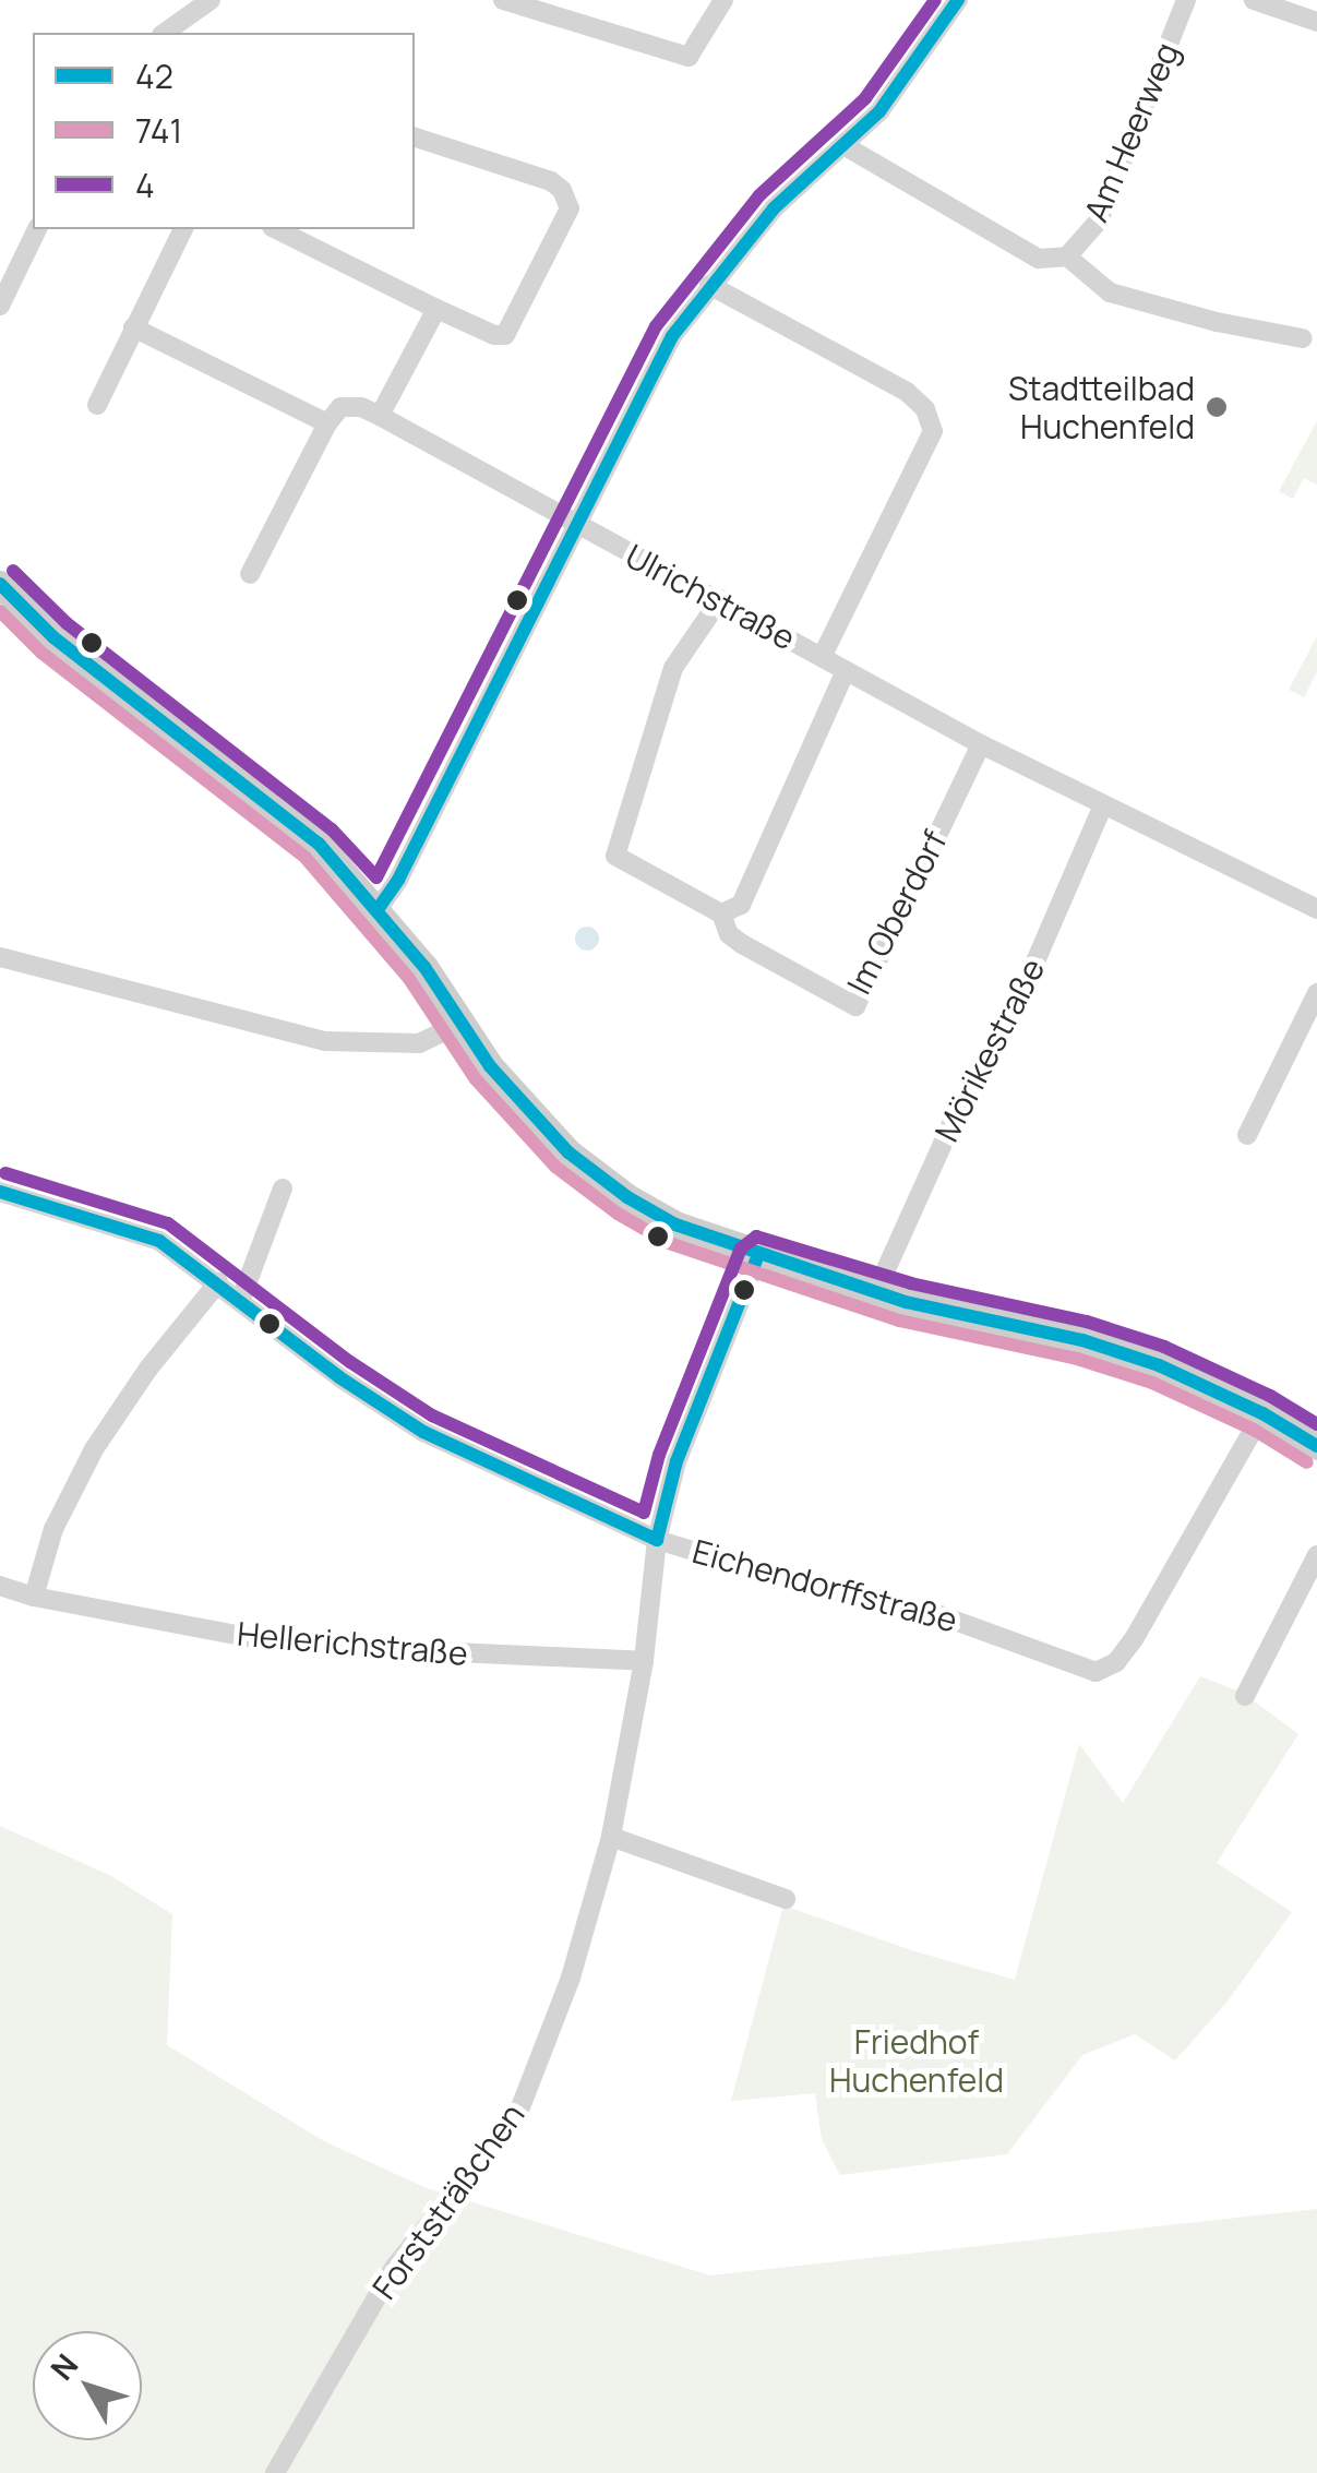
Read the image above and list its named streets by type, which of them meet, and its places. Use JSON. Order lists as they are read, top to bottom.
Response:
{
  "streets": {
    "street": [
      "Am Heerweg",
      "Ulrichstraße",
      "Im Oberdorf",
      "Mörikestraße",
      "Eichendorffstraße",
      "Hellerichstraße",
      "Forststräßchen"
    ]
  },
  "crossings": [
    ["Ulrichstraße", "Im Oberdorf"],
    ["Ulrichstraße", "Mörikestraße"],
    ["Eichendorffstraße", "Forststräßchen"],
    ["Hellerichstraße", "Forststräßchen"]
  ],
  "parks": ["Friedhof Huchenfeld"],
  "places": ["Stadtteilbad Huchenfeld"],
  "lines": ["transit line 42", "transit line 4", "transit line 741"],
  "legend": ["42", "741", "4"],
  "north": "top left"
}
